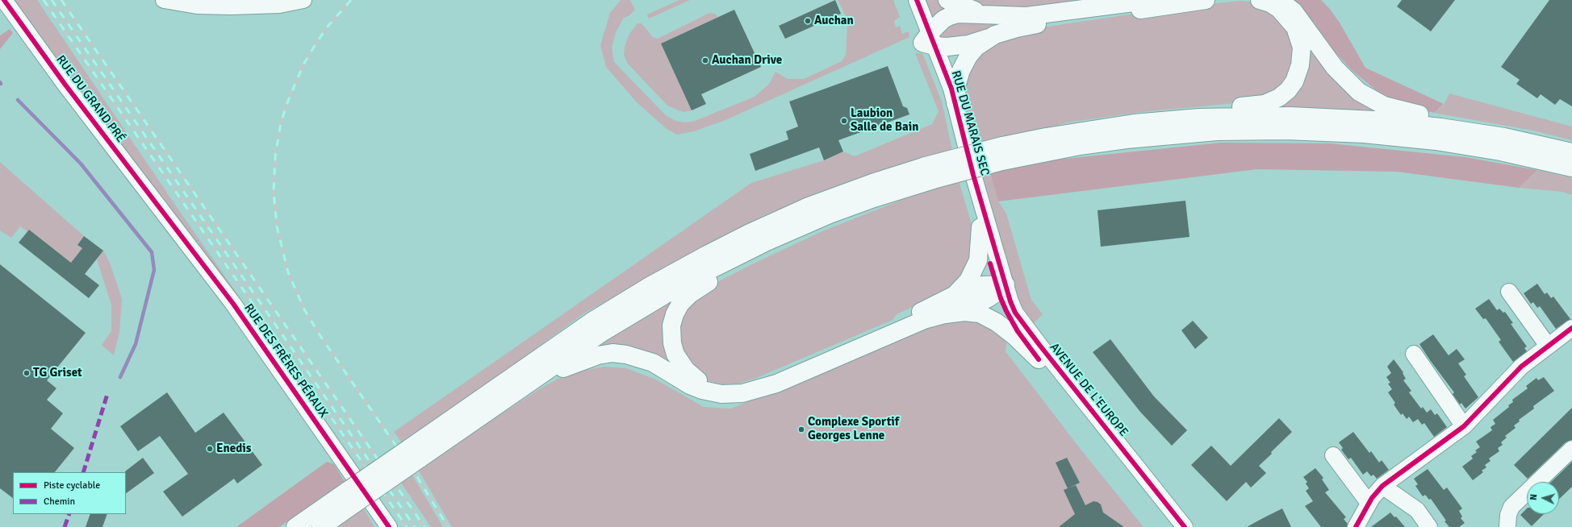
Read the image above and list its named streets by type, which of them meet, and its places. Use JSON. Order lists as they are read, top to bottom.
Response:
{
  "streets": {
    "street": [
      "RUE DU GRAND PRÉ",
      "RUE DU MARAIS SEC",
      "RUE DES FRÈRES PÉRAUX",
      "AVENUE DE L'EUROPE"
    ]
  },
  "crossings": [
    ["RUE DU GRAND PRÉ", "RUE DES FRÈRES PÉRAUX"],
    ["RUE DU MARAIS SEC", "AVENUE DE L'EUROPE"]
  ],
  "places": [
    "Auchan",
    "Auchan Drive",
    "Laubion Salle de Bain",
    "TG Griset",
    "Complexe Sportif Georges Lenne",
    "Enedis"
  ],
  "legend": ["Piste cyclable", "Chemin"],
  "north": "left"
}
